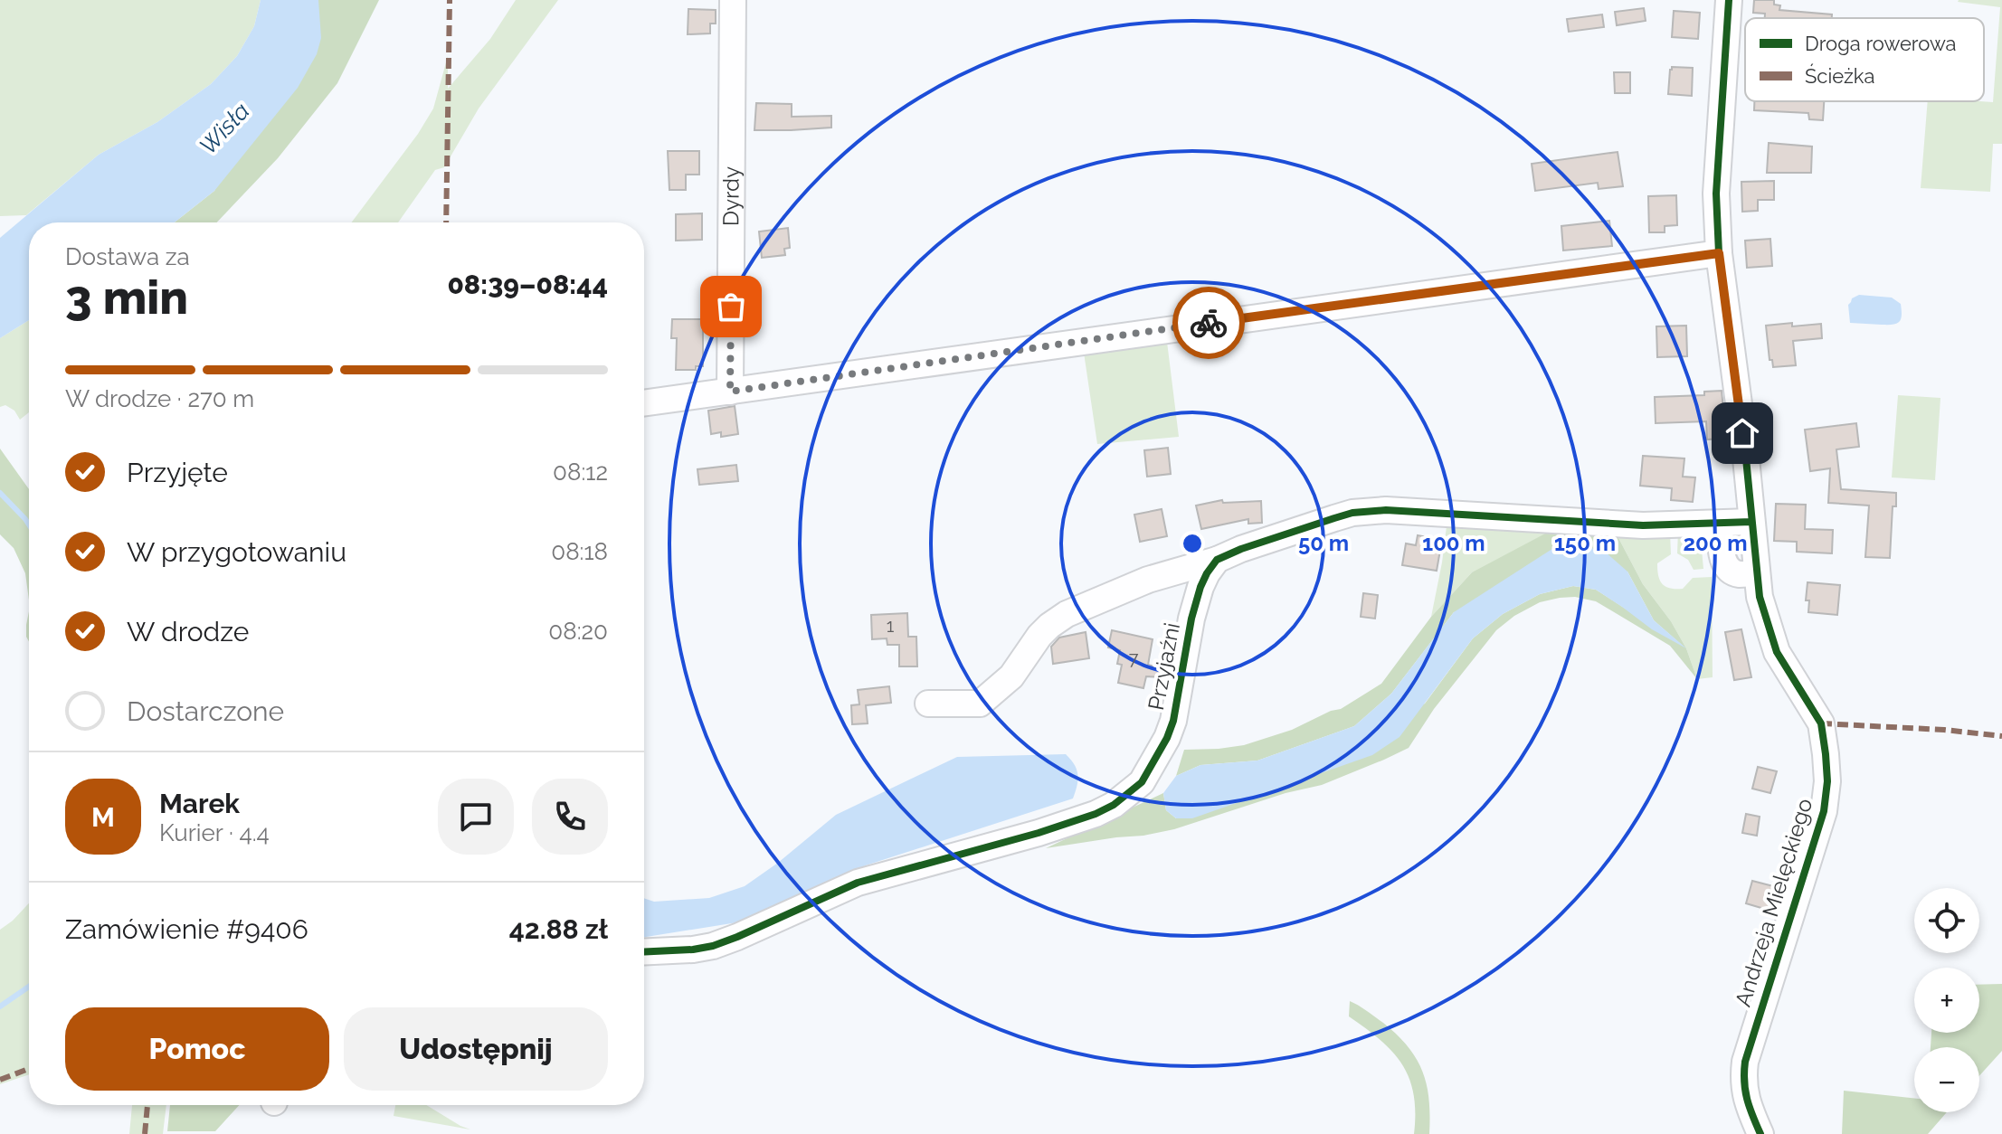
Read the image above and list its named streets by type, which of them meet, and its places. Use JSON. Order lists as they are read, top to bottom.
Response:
{
  "streets": {
    "street": ["Dyrdy", "Przyjaźni", "Andrzeja Mielęckiego"]
  },
  "water": ["Wisła"],
  "house_numbers": ["1", "7"],
  "legend": ["Droga rowerowa", "Ścieżka"],
  "page": {
    "heading": ["3 min", "Dostawa za", "08:39–08:44"],
    "panel": [
      "Marek",
      "Kurier · 4.4",
      "Zamówienie #9406",
      "42.88 zł"
    ],
    "bar": "W drodze · 270 m",
    "list": [
      ["Przyjęte", "08:12"],
      ["W przygotowaniu", "08:18"],
      ["W drodze", "08:20"],
      "Dostarczone"
    ],
    "round": "M",
    "map_buttons": ["+", "−"],
    "buttons": ["Pomoc", "Udostępnij"]
  },
  "rings": [
    "50 m",
    "100 m",
    "150 m",
    "200 m"
  ]
}
